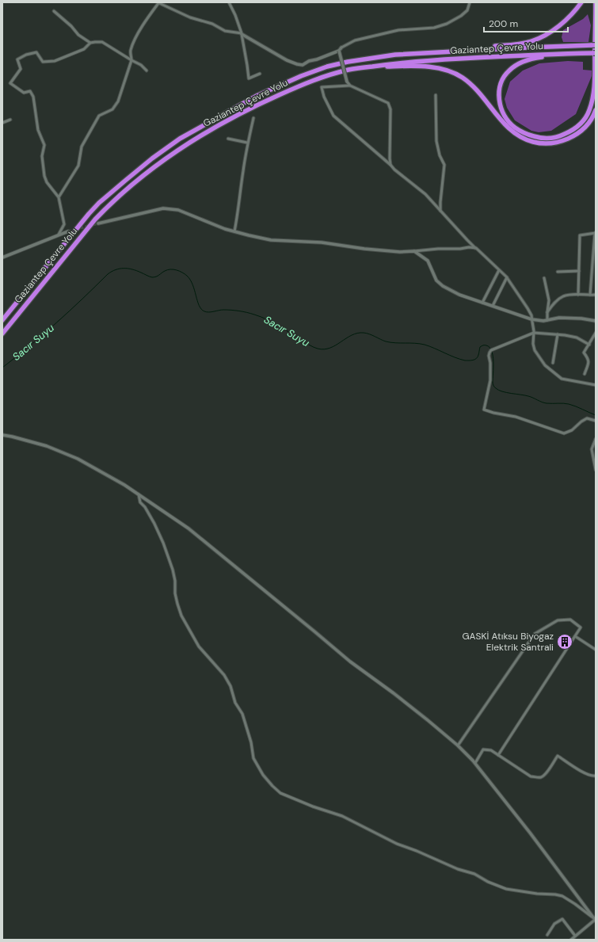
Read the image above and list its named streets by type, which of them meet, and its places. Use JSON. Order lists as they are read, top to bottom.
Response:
{
  "streets": {
    "highway": ["Gaziantep Çevre Yolu"]
  },
  "water": ["Sacır Suyu"],
  "places": {
    "building": ["GASKİ Atıksu Biyogaz Elektrik Santrali"]
  },
  "scale_bar": "200 m"
}
